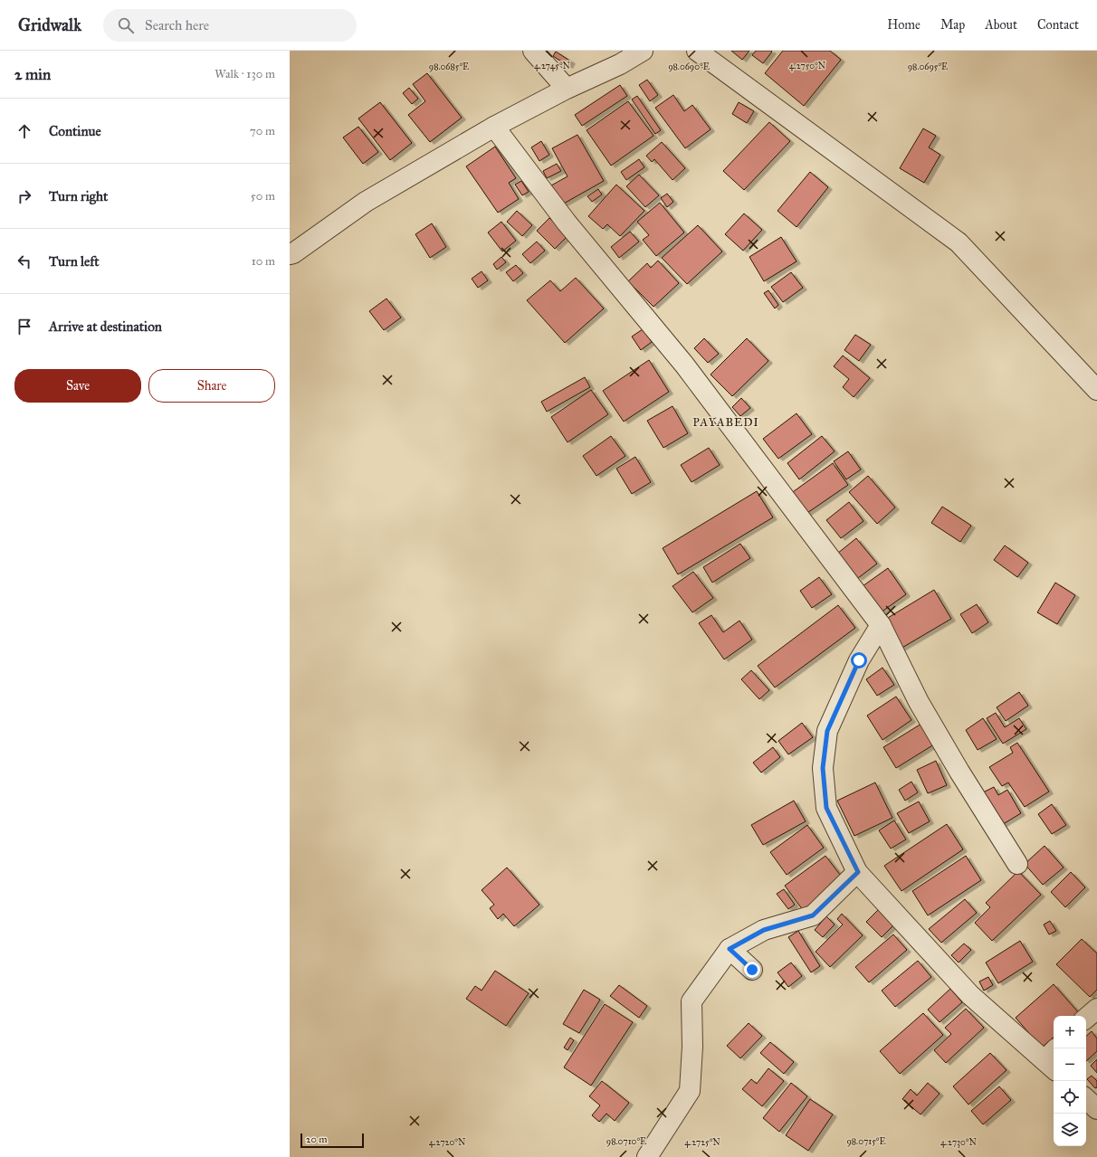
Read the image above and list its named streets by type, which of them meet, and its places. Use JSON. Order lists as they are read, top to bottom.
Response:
{
  "districts": ["PAYABEDI"],
  "scale_bar": "20 m",
  "page": {
    "header": "Gridwalk",
    "search": "Search here",
    "nav": [
      "Home",
      "Map",
      "About",
      "Contact"
    ],
    "heading": ["2 min", "Walk · 130 m"],
    "list": [
      ["Continue", "70 m"],
      ["Turn right", "50 m"],
      ["Turn left", "10 m"],
      "Arrive at destination"
    ],
    "buttons": ["Save", "Share"],
    "map_buttons": ["+", "−"],
    "scale": "20 m"
  },
  "coordinates": [
    "4.2745°N",
    "4.2750°N",
    "98.0685°E",
    "98.0690°E",
    "98.0695°E",
    "98.0710°E",
    "98.0715°E",
    "4.2720°N",
    "4.2725°N",
    "4.2730°N"
  ]
}
